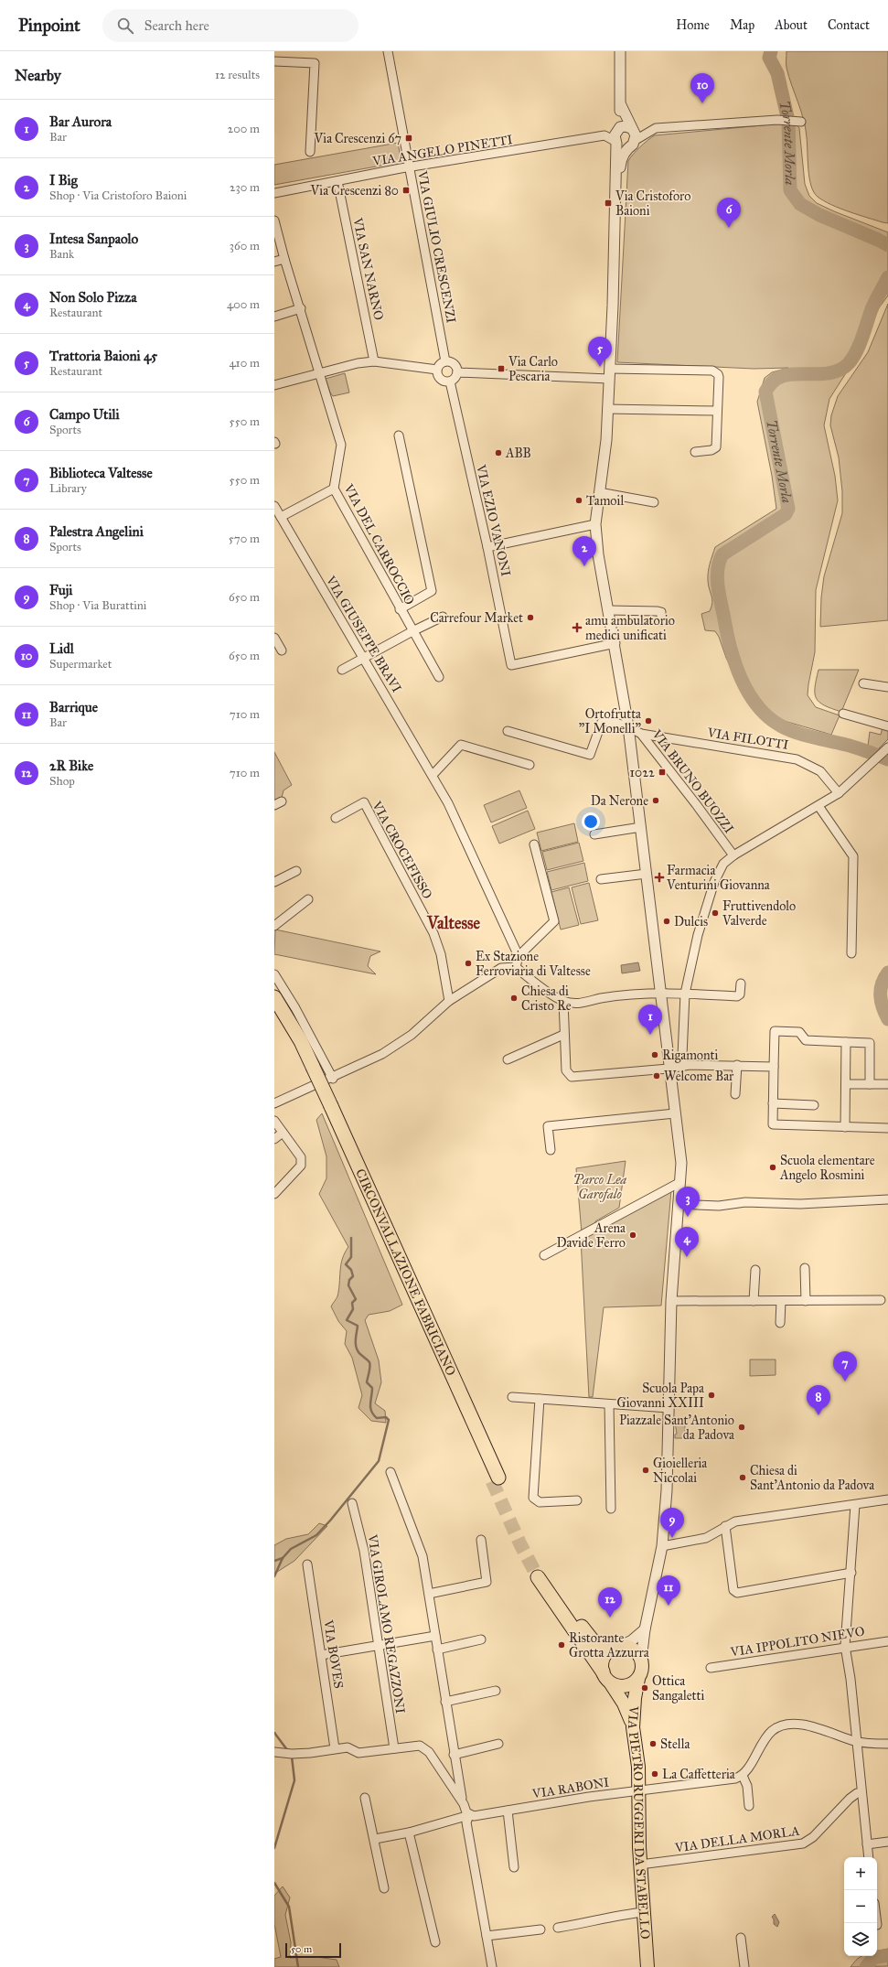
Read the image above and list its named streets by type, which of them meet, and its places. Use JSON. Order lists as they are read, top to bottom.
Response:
{
  "streets": {
    "highway": ["CIRCONVALLAZIONE FABRICIANO"],
    "main road": ["VIA PIETRO RUGGERI DA STABELLO"],
    "street": [
      "VIA ANGELO PINETTI",
      "VIA GIULIO CRESCENZI",
      "VIA SAN NARNO",
      "VIA EZIO VANONI",
      "VIA DEL CARROCCIO",
      "VIA GIUSEPPE BRAVI",
      "VIA FILOTTI",
      "VIA BRUNO BUOZZI",
      "VIA CROCEFISSO",
      "VIA GIROLAMO REGAZZONI",
      "VIA IPPOLITO NIEVO",
      "VIA BOVES",
      "VIA RABONI",
      "VIA DELLA MORLA"
    ]
  },
  "crossings": [
    ["VIA ANGELO PINETTI", "VIA GIULIO CRESCENZI"],
    ["VIA ANGELO PINETTI", "VIA SAN NARNO"],
    ["VIA GIULIO CRESCENZI", "VIA EZIO VANONI"],
    ["VIA FILOTTI", "VIA BRUNO BUOZZI"],
    ["VIA BRUNO BUOZZI", "VIA PIETRO RUGGERI DA STABELLO"],
    ["VIA RABONI", "VIA PIETRO RUGGERI DA STABELLO"],
    ["VIA PIETRO RUGGERI DA STABELLO", "VIA DELLA MORLA"]
  ],
  "districts": ["Valtesse"],
  "water": ["Torrente Morla"],
  "parks": ["Parco Lea Garofalo"],
  "places": {
    "transit": [
      "Via Crescenzi 67",
      "Via Crescenzi 80",
      "Via Cristoforo Baioni",
      "Via Carlo Pescaria",
      "1022"
    ],
    "other": [
      "ABB",
      "Tamoil",
      "Carrefour Market",
      "Ortofrutta \"I Monelli\"",
      "Da Nerone",
      "Fruttivendolo Valverde",
      "Dulcis",
      "Ex Stazione Ferroviaria di Valtesse",
      "Chiesa di Cristo Re",
      "Rigamonti",
      "Welcome Bar",
      "Scuola elementare Angelo Rosmini",
      "Arena Davide Ferro",
      "Scuola Papa Giovanni XXIII",
      "Piazzale Sant'Antonio da Padova",
      "Gioielleria Niccolai",
      "Chiesa di Sant'Antonio da Padova",
      "Ristorante Grotta Azzurra",
      "Ottica Sangaletti",
      "Stella",
      "La Caffetteria"
    ],
    "health": ["amu ambulatorio medici unificati", "Farmacia Venturini Giovanna"]
  },
  "scale_bar": "50 m",
  "page": {
    "header": "Pinpoint",
    "search": "Search here",
    "nav": [
      "Home",
      "Map",
      "About",
      "Contact"
    ],
    "heading": ["Nearby", "12 results"],
    "pins": [
      "10",
      "6",
      "5",
      "2",
      "1",
      "3",
      "4",
      "7",
      "8",
      "9",
      "11",
      "12"
    ],
    "list": [
      {
        "mark": "1",
        "name": "Bar Aurora",
        "note": "Bar",
        "value": "200 m"
      },
      {
        "mark": "2",
        "name": "I Big",
        "note": "Shop · Via Cristoforo Baioni",
        "value": "230 m"
      },
      {
        "mark": "3",
        "name": "Intesa Sanpaolo",
        "note": "Bank",
        "value": "360 m"
      },
      {
        "mark": "4",
        "name": "Non Solo Pizza",
        "note": "Restaurant",
        "value": "400 m"
      },
      {
        "mark": "5",
        "name": "Trattoria Baioni 45",
        "note": "Restaurant",
        "value": "410 m"
      },
      {
        "mark": "6",
        "name": "Campo Utili",
        "note": "Sports",
        "value": "550 m"
      },
      {
        "mark": "7",
        "name": "Biblioteca Valtesse",
        "note": "Library",
        "value": "550 m"
      },
      {
        "mark": "8",
        "name": "Palestra Angelini",
        "note": "Sports",
        "value": "570 m"
      },
      {
        "mark": "9",
        "name": "Fuji",
        "note": "Shop · Via Burattini",
        "value": "650 m"
      },
      {
        "mark": "10",
        "name": "Lidl",
        "note": "Supermarket",
        "value": "650 m"
      },
      {
        "mark": "11",
        "name": "Barrique",
        "note": "Bar",
        "value": "710 m"
      },
      {
        "mark": "12",
        "name": "2R Bike",
        "note": "Shop",
        "value": "710 m"
      }
    ],
    "map_buttons": ["+", "−"],
    "scale": "50 m"
  }
}
